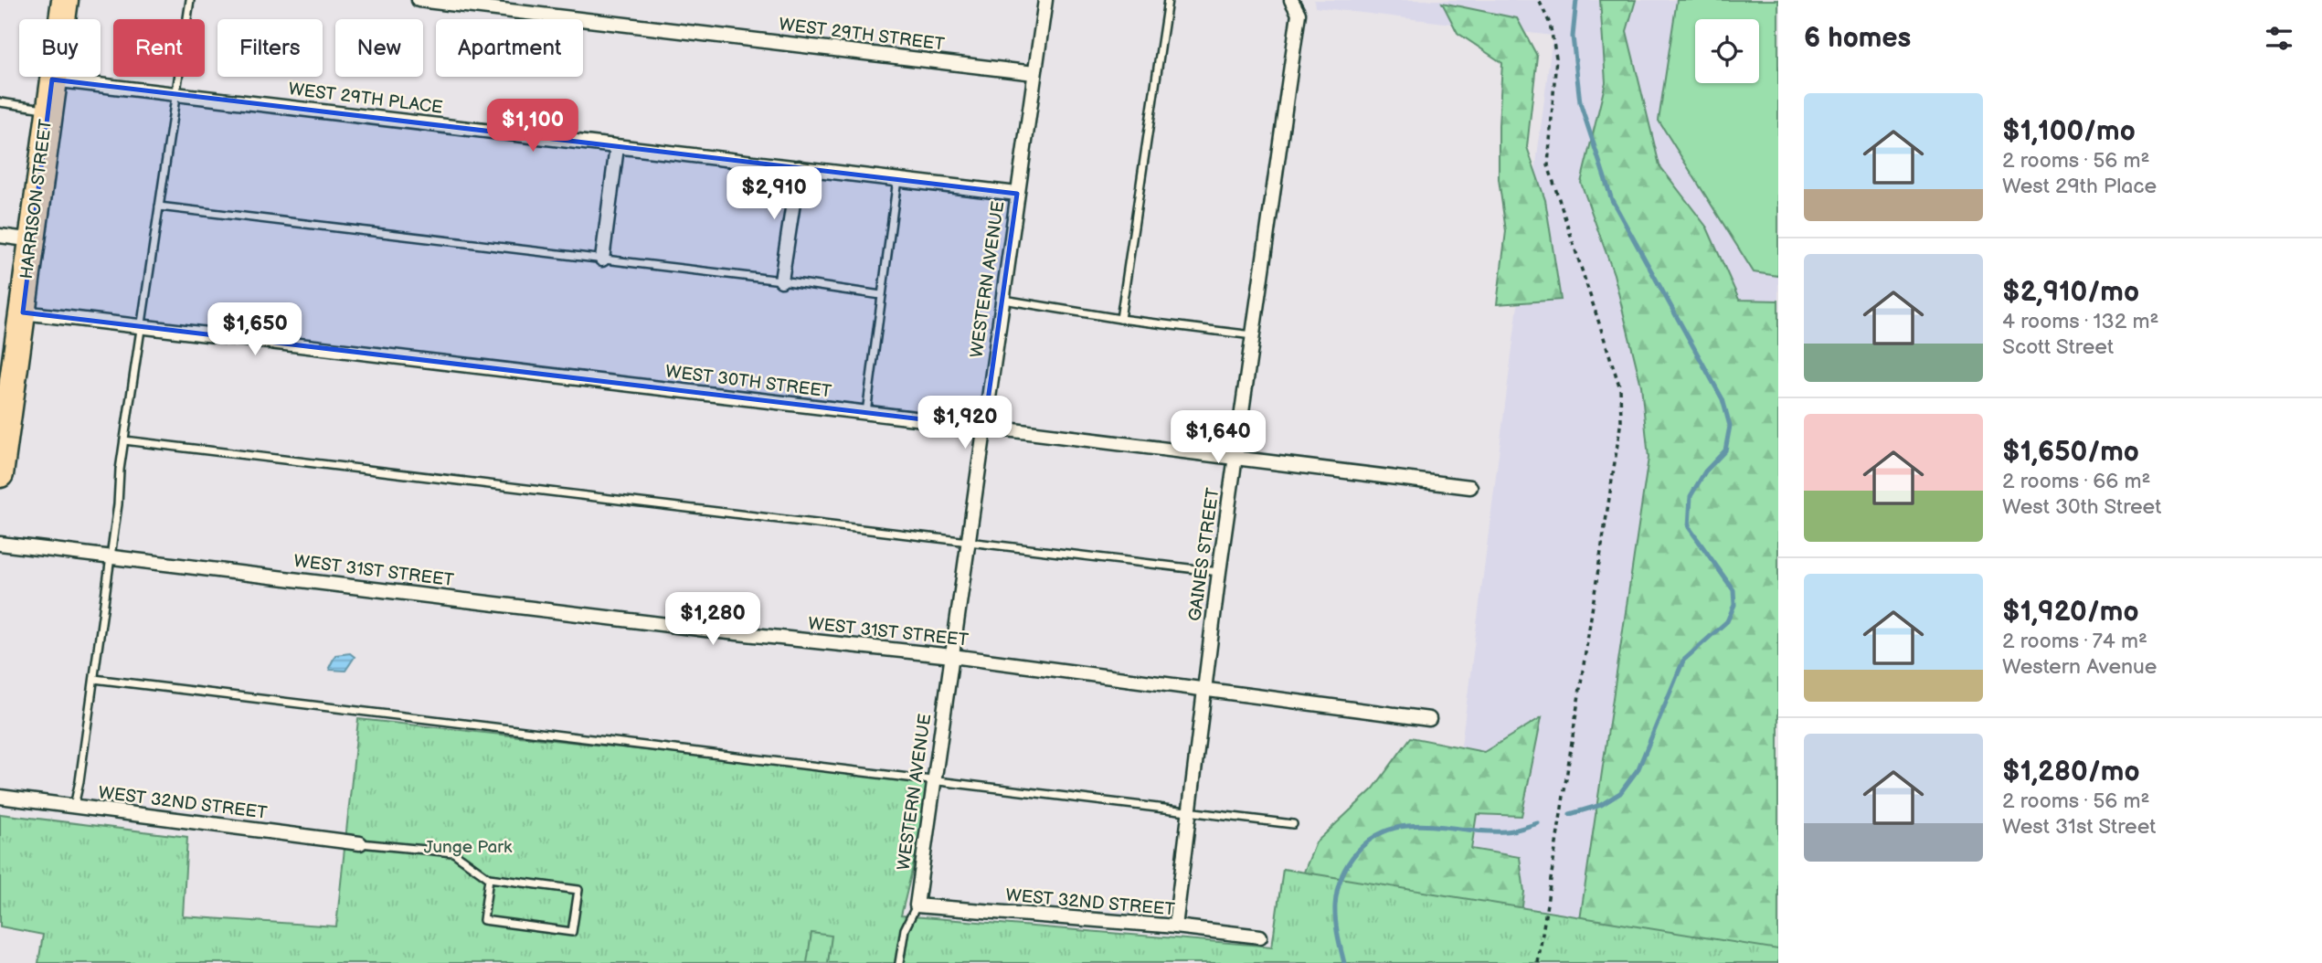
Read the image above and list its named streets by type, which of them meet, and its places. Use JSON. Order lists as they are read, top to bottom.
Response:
{
  "streets": {
    "highway": ["HARRISON STREET"],
    "street": [
      "WEST 29TH STREET",
      "WEST 29TH PLACE",
      "WESTERN AVENUE",
      "WEST 30TH STREET",
      "GAINES STREET",
      "WEST 31ST STREET",
      "WEST 32ND STREET"
    ]
  },
  "crossings": [
    ["WEST 29TH STREET", "WESTERN AVENUE"],
    ["WEST 29TH PLACE", "HARRISON STREET"],
    ["WEST 29TH PLACE", "WESTERN AVENUE"],
    ["HARRISON STREET", "WEST 30TH STREET"],
    ["WESTERN AVENUE", "WEST 30TH STREET"],
    ["WESTERN AVENUE", "WEST 31ST STREET"],
    ["WESTERN AVENUE", "WEST 32ND STREET"],
    ["WEST 30TH STREET", "GAINES STREET"],
    ["GAINES STREET", "WEST 31ST STREET"],
    ["GAINES STREET", "WEST 32ND STREET"]
  ],
  "parks": ["Junge Park"],
  "page": {
    "heading": "6 homes",
    "chip": [
      "Buy",
      "Rent",
      "Filters",
      "New",
      "Apartment"
    ],
    "list": [
      {
        "name": "$1,100/mo",
        "note": "2 rooms · 56 m² · West 29th Place"
      },
      {
        "name": "$2,910/mo",
        "note": "4 rooms · 132 m² · Scott Street"
      },
      {
        "name": "$1,650/mo",
        "note": "2 rooms · 66 m² · West 30th Street"
      },
      {
        "name": "$1,920/mo",
        "note": "2 rooms · 74 m² · Western Avenue"
      },
      {
        "name": "$1,280/mo",
        "note": "2 rooms · 56 m² · West 31st Street"
      }
    ],
    "price": [
      "$1,100",
      "$2,910",
      "$1,650",
      "$1,920",
      "$1,640",
      "$1,280"
    ]
  }
}
